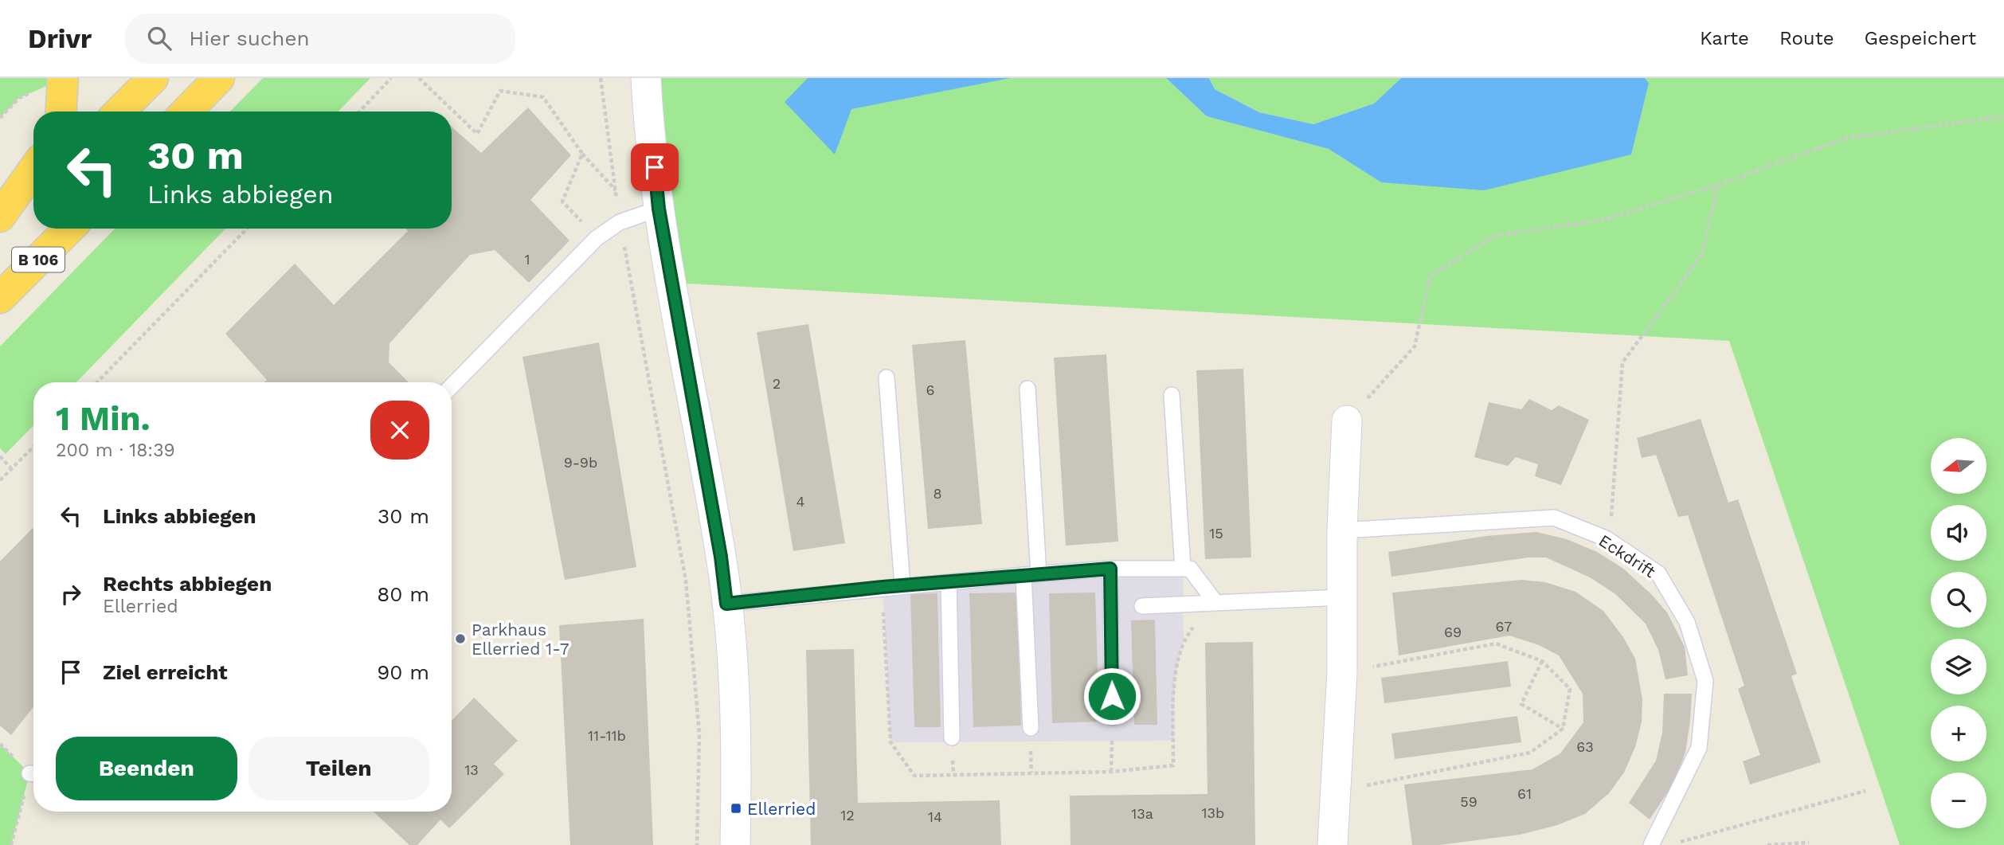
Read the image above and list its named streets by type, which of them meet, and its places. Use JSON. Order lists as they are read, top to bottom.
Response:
{
  "streets": {
    "highway": ["B 106"],
    "lane": ["Eckdrift"]
  },
  "places": {
    "other": ["Parkhaus Ellerried 1-7"],
    "transit": ["Ellerried"]
  },
  "house_numbers": [
    "1",
    "2",
    "6",
    "9-9b",
    "8",
    "4",
    "15",
    "67",
    "69",
    "11-11b",
    "63",
    "13",
    "61",
    "59",
    "13b",
    "13a",
    "12",
    "14"
  ],
  "north": "left",
  "page": {
    "header": "Drivr",
    "search": "Hier suchen",
    "nav": ["Karte", "Route", "Gespeichert"],
    "turn": ["30 m", "Links abbiegen"],
    "heading": ["1 Min.", "200 m · 18:39"],
    "map_buttons": ["+", "−"],
    "list": [
      {
        "name": "Links abbiegen",
        "value": "30 m"
      },
      {
        "name": "Rechts abbiegen",
        "note": "Ellerried",
        "value": "80 m"
      },
      {
        "name": "Ziel erreicht",
        "value": "90 m"
      }
    ],
    "buttons": ["Beenden", "Teilen"]
  }
}
